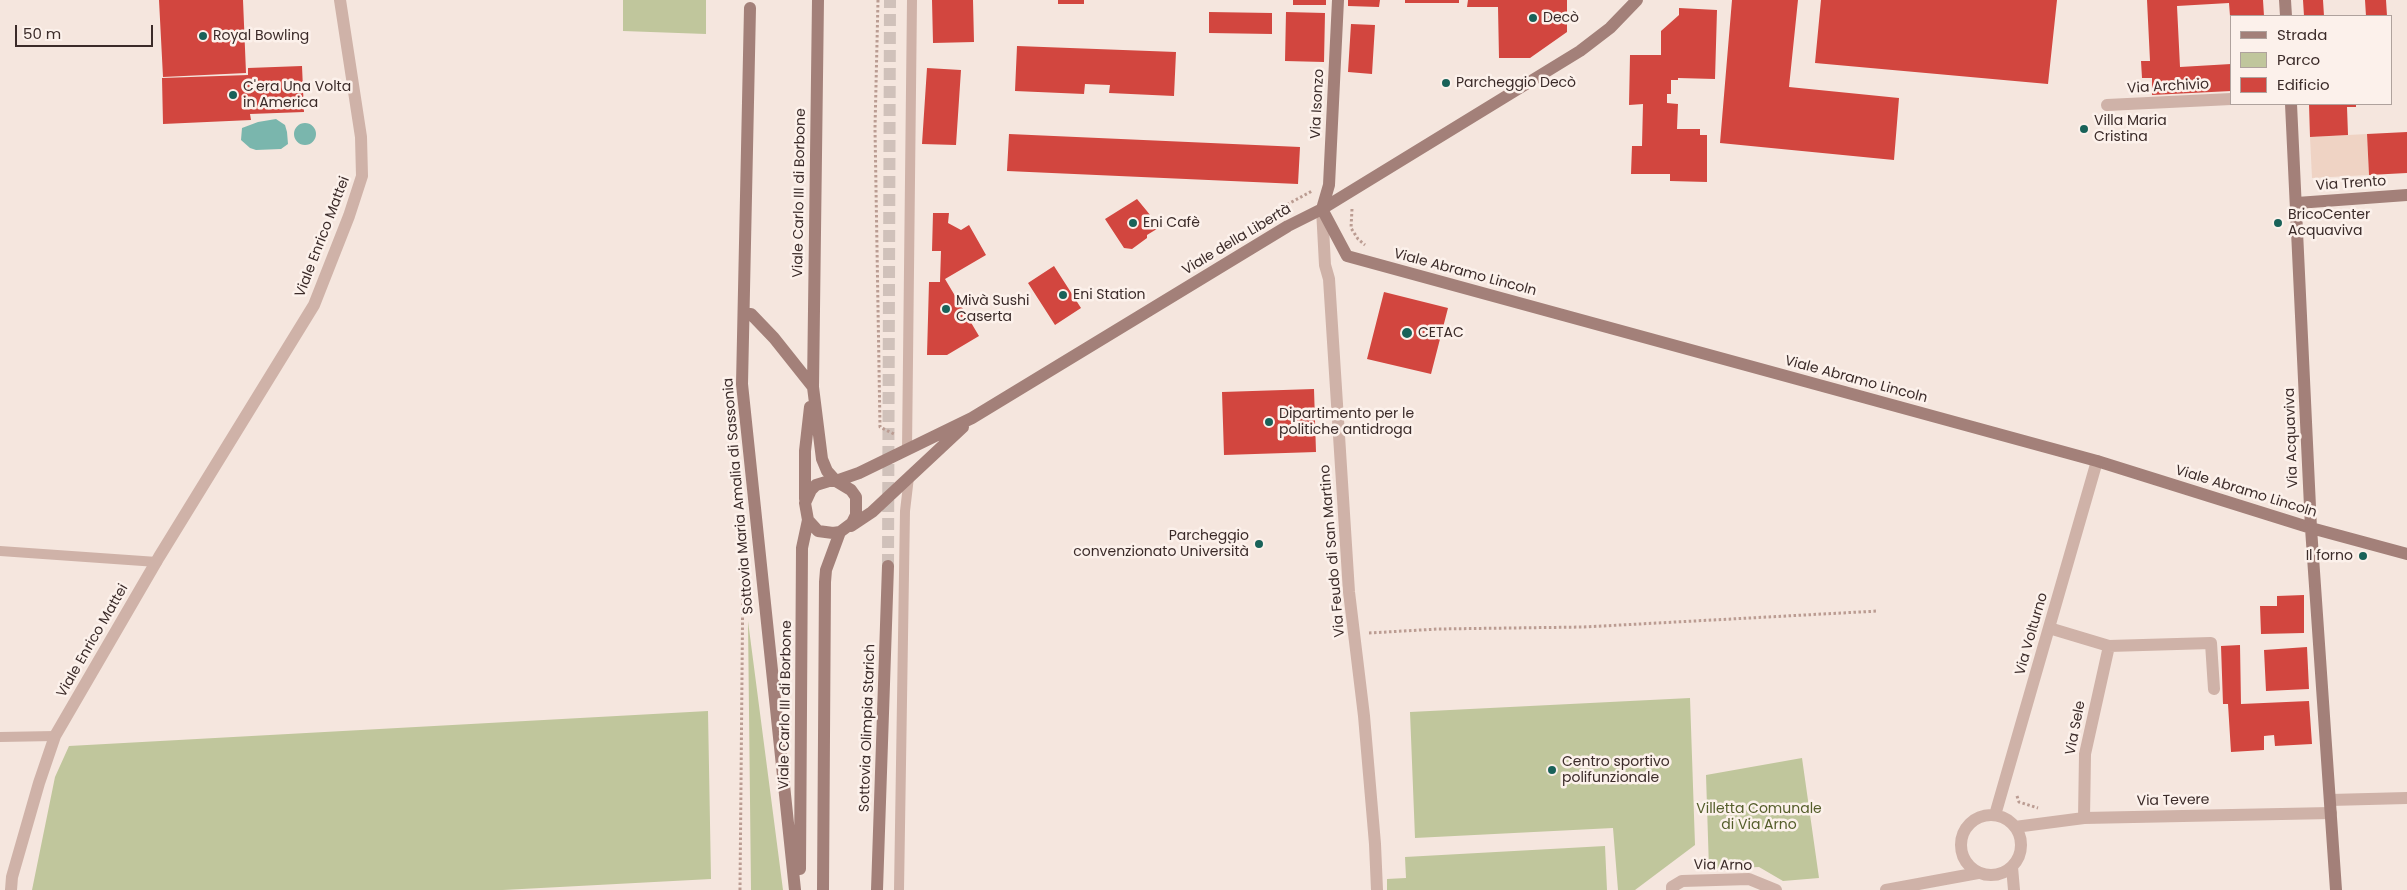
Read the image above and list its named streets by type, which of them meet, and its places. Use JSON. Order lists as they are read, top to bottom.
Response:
{
  "streets": {
    "street": [
      "Via Archivio",
      "Via Isonzo",
      "Via Trento",
      "Viale Carlo III di Borbone",
      "Viale Enrico Mattei",
      "Viale della Libertà",
      "Viale Abramo Lincoln",
      "Via Acquaviva",
      "Sottovia Maria Amalia di Sassonia",
      "Via Feudo di San Martino",
      "Via Volturno",
      "Sottovia Olimpia Starich",
      "Via Sele",
      "Via Tevere",
      "Via Arno"
    ]
  },
  "crossings": [
    ["Via Isonzo", "Viale della Libertà"],
    ["Via Isonzo", "Viale Abramo Lincoln"],
    ["Via Isonzo", "Via Feudo di San Martino"],
    ["Via Trento", "Via Acquaviva"],
    ["Viale Carlo III di Borbone", "Viale della Libertà"],
    ["Viale della Libertà", "Viale Abramo Lincoln"],
    ["Viale della Libertà", "Via Feudo di San Martino"],
    ["Viale Abramo Lincoln", "Via Acquaviva"],
    ["Viale Abramo Lincoln", "Via Feudo di San Martino"],
    ["Viale Abramo Lincoln", "Via Volturno"],
    ["Via Acquaviva", "Via Tevere"],
    ["Via Volturno", "Via Tevere"],
    ["Via Sele", "Via Tevere"]
  ],
  "parks": ["Villetta Comunale di Via Arno"],
  "places": [
    "Decò",
    "Royal Bowling",
    "Parcheggio Decò",
    "C'era Una Volta in America",
    "Villa Maria Cristina",
    "Eni Cafè",
    "BricoCenter Acquaviva",
    "Eni Station",
    "Mivà Sushi Caserta",
    "CETAC",
    "Dipartimento per le politiche antidroga",
    "Parcheggio convenzionato Università",
    "Il forno",
    "Centro sportivo polifunzionale"
  ],
  "legend": ["Strada", "Parco", "Edificio"],
  "scale_bar": "50 m"
}
